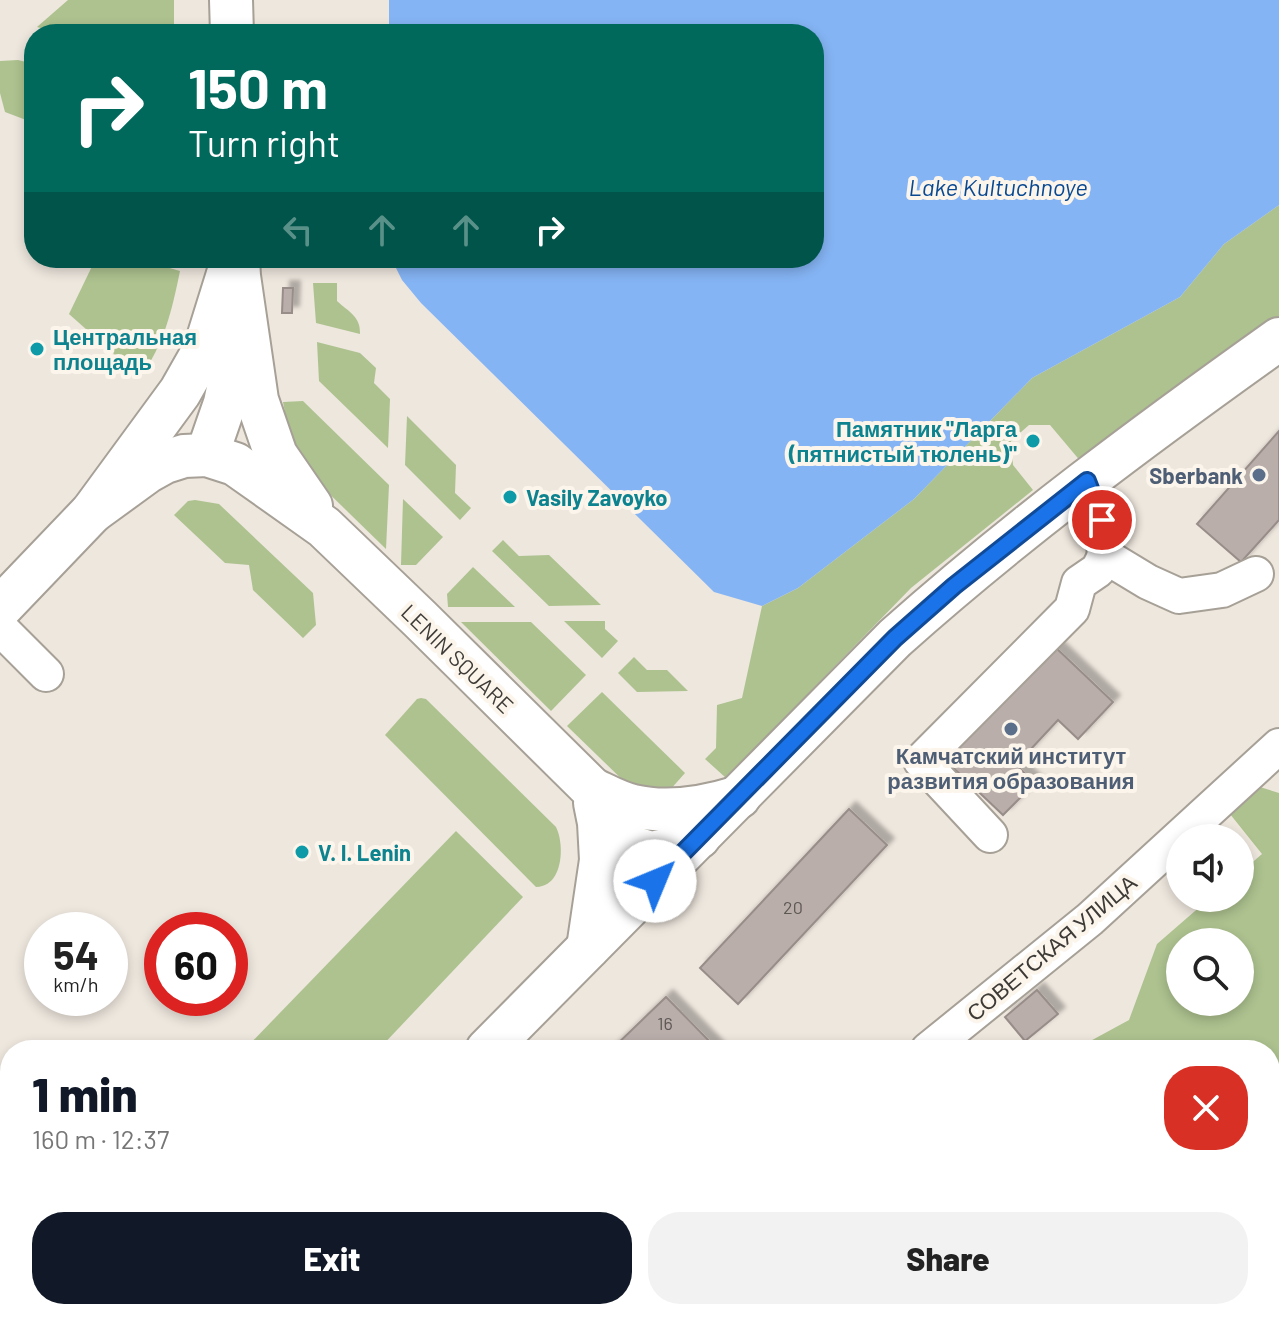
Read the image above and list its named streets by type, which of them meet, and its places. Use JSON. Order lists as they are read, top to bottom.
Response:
{
  "streets": {
    "main road": ["LENIN SQUARE"],
    "street": ["СОВЕТСКАЯ УЛИЦА"]
  },
  "water": ["Lake Kultuchnoye"],
  "places": [
    "Центральная площадь",
    "Памятник \"Ларга (пятнистый тюлень)\"",
    "Sberbank",
    "Vasily Zavoyko",
    "Камчатский институт развития образования",
    "V. I. Lenin"
  ],
  "house_numbers": ["20", "16"],
  "page": {
    "turn": ["150 m", "Turn right"],
    "speed": "54 km/h",
    "limit": "60",
    "heading": ["1 min", "160 m · 12:37"],
    "buttons": ["Exit", "Share"]
  }
}
